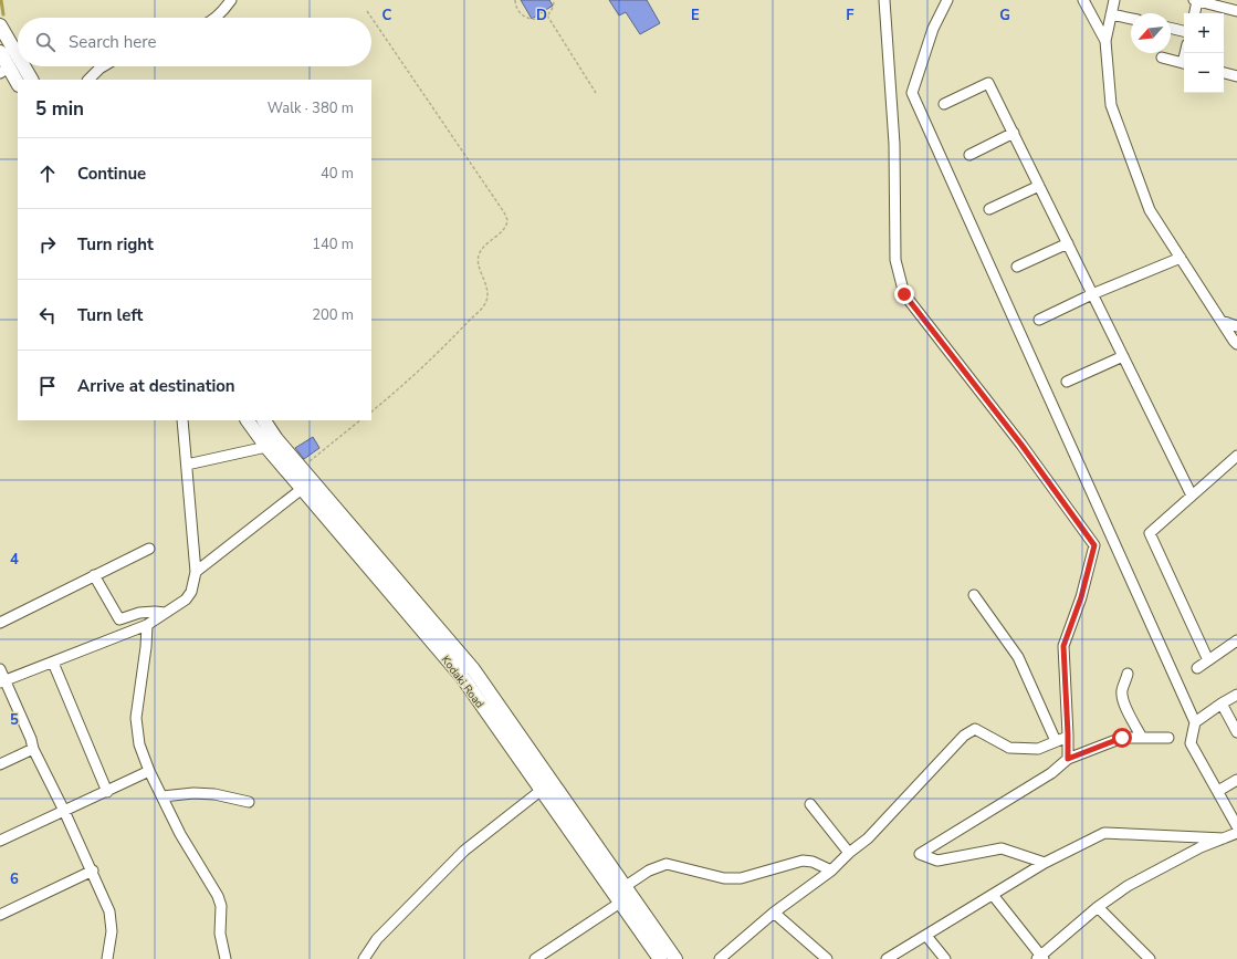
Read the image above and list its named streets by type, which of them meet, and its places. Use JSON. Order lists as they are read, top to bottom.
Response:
{
  "streets": {
    "main road": ["Kodaki Road"]
  },
  "north": "bottom left",
  "page": {
    "map_buttons": ["+", "−"],
    "search": "Search here",
    "heading": ["5 min", "Walk · 380 m"],
    "list": [
      ["Continue", "40 m"],
      ["Turn right", "140 m"],
      ["Turn left", "200 m"],
      "Arrive at destination"
    ]
  },
  "grid": {
    "columns": [
      "C",
      "D",
      "E",
      "F",
      "G"
    ],
    "rows": ["4", "5", "6"]
  }
}
